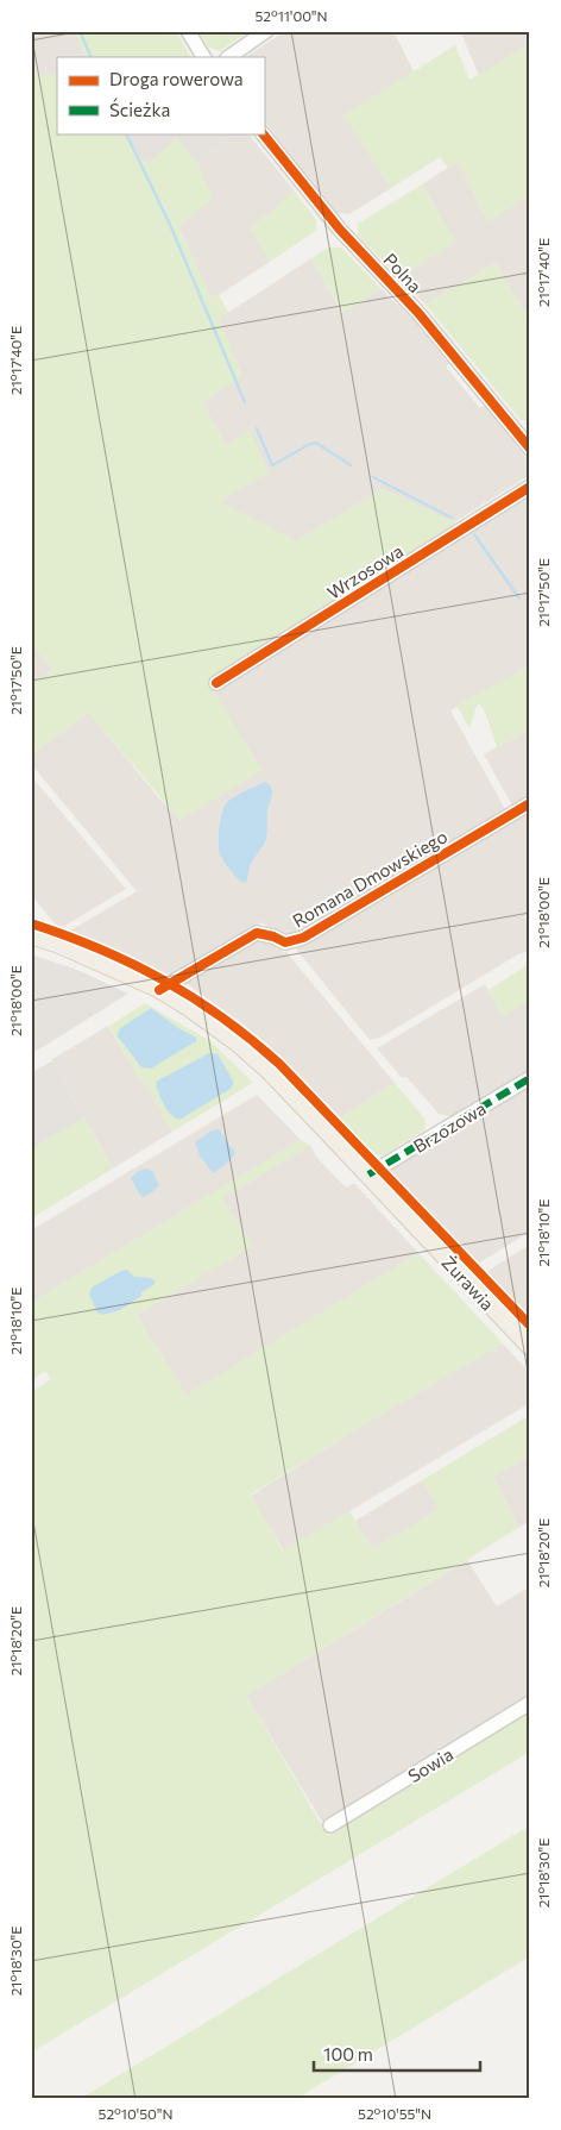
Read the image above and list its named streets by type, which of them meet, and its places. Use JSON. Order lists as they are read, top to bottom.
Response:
{
  "streets": {
    "main road": ["Żurawia"],
    "street": [
      "Polna",
      "Wrzosowa",
      "Romana Dmowskiego",
      "Brzozowa",
      "Sowia"
    ]
  },
  "crossings": [
    ["Romana Dmowskiego", "Żurawia"],
    ["Brzozowa", "Żurawia"]
  ],
  "legend": ["Droga rowerowa", "Ścieżka"],
  "scale_bar": "100 m",
  "coordinates": [
    "52°11'00\"N",
    "21°17'40\"E",
    "21°17'50\"E",
    "21°18'00\"E",
    "21°18'10\"E",
    "21°18'20\"E",
    "21°18'30\"E",
    "52°10'50\"N",
    "52°10'55\"N"
  ]
}
